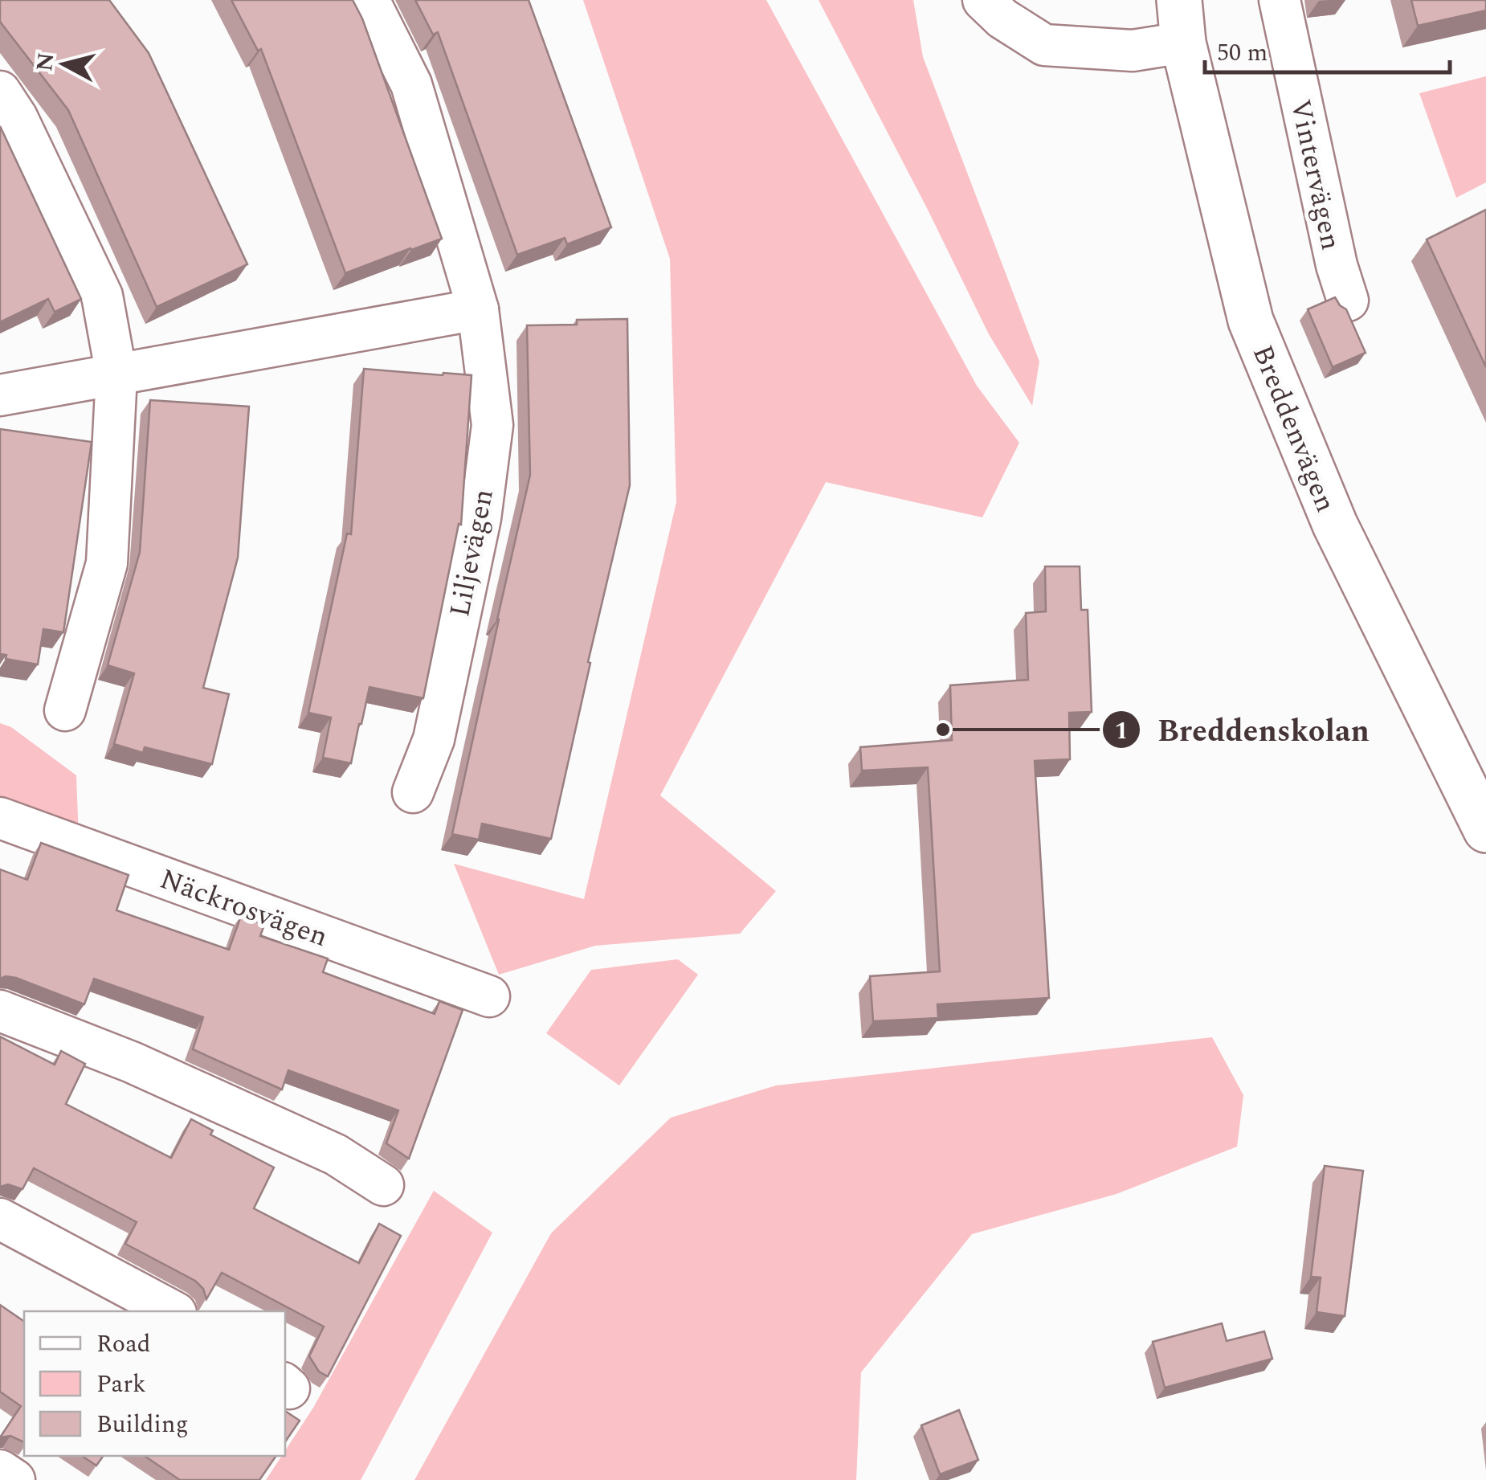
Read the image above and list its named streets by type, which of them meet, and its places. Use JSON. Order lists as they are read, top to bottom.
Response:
{
  "streets": {
    "street": [
      "Vintervägen",
      "Breddenvägen",
      "Liljevägen",
      "Näckrosvägen"
    ]
  },
  "places": ["Breddenskolan"],
  "legend": ["Road", "Park", "Building"],
  "scale_bar": "50 m",
  "north": "left"
}
